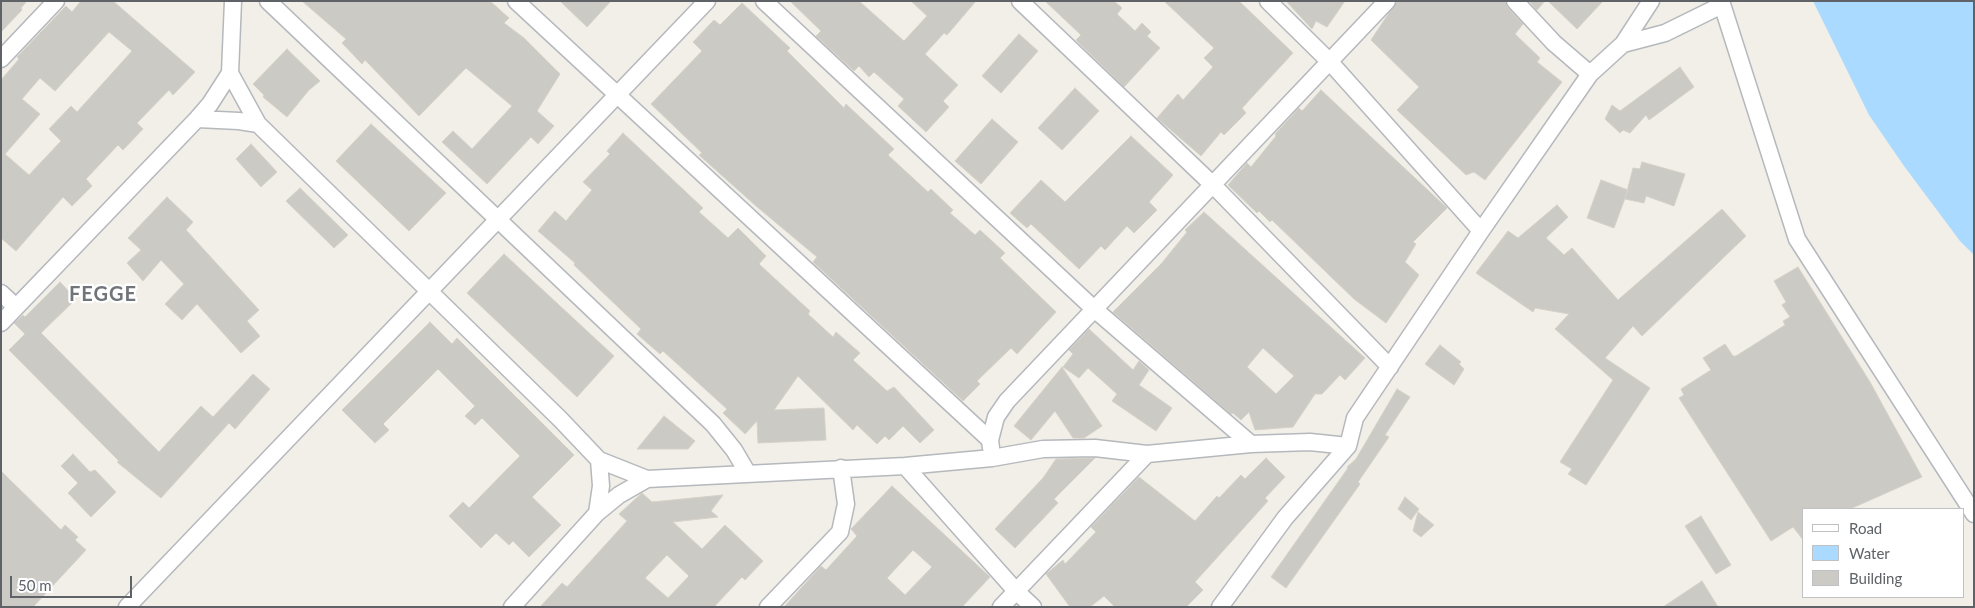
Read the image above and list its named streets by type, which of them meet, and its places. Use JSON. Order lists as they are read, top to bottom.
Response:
{
  "districts": ["FEGGE"],
  "legend": ["Road", "Water", "Building"],
  "scale_bar": "50 m"
}
